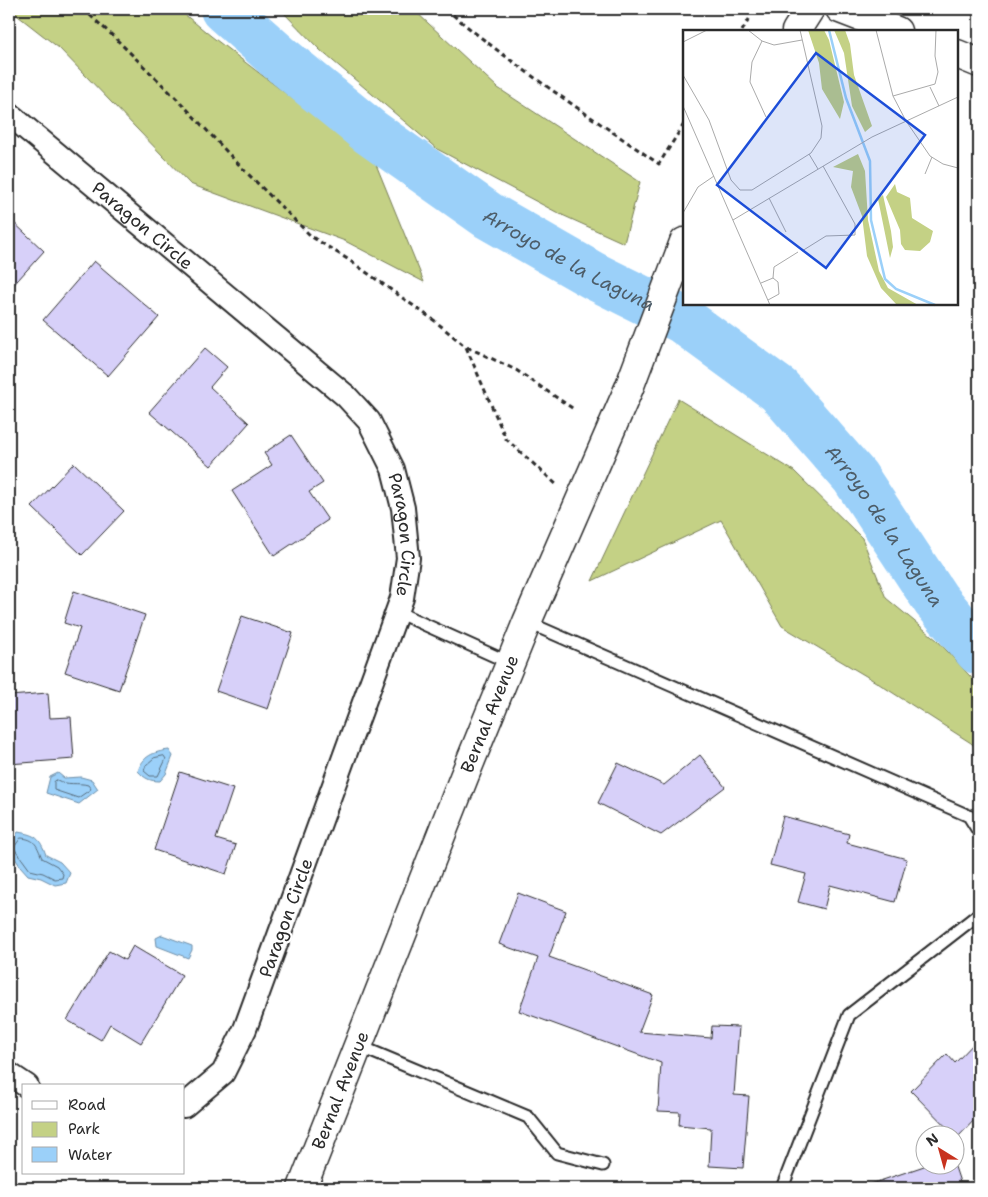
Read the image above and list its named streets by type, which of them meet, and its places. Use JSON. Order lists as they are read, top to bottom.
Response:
{
  "streets": {
    "main road": ["Bernal Avenue"],
    "street": ["Paragon Circle"]
  },
  "water": ["Arroyo de la Laguna"],
  "legend": ["Road", "Park", "Water"],
  "north": "top left"
}
